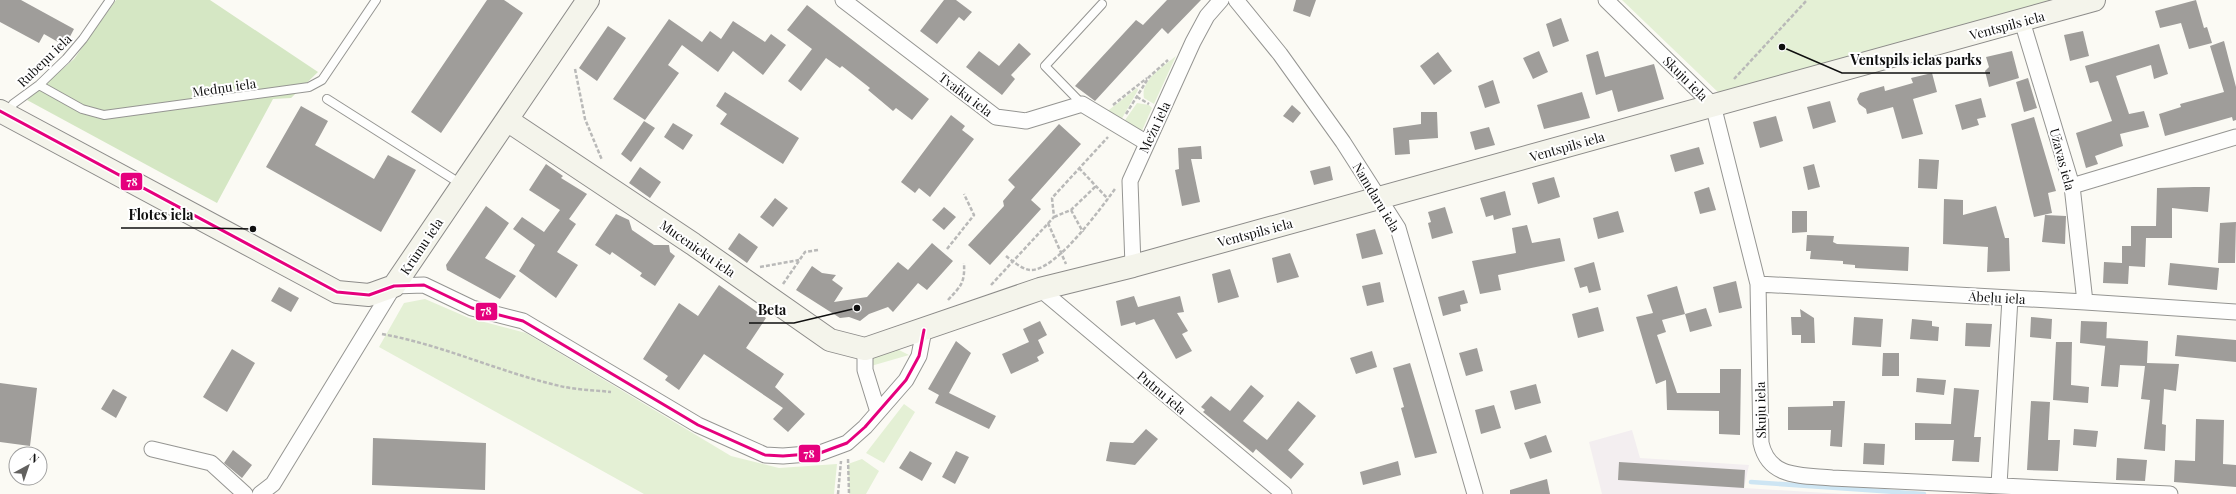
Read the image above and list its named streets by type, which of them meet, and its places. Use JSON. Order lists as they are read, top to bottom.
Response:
{
  "streets": {
    "street": [
      "Ventspils iela",
      "Skuju iela",
      "Tvaiku iela",
      "Mežu iela",
      "Užavas iela",
      "Namdaru iela",
      "Krūmu iela",
      "Mucenieku iela",
      "Ābeļu iela",
      "Putnu iela"
    ],
    "lane": ["Rubeņu iela", "Medņu iela"]
  },
  "crossings": [
    ["Ventspils iela", "Skuju iela"],
    ["Ventspils iela", "Mežu iela"],
    ["Ventspils iela", "Užavas iela"],
    ["Ventspils iela", "Namdaru iela"],
    ["Ventspils iela", "Putnu iela"],
    ["Rubeņu iela", "Medņu iela"],
    ["Skuju iela", "Ābeļu iela"],
    ["Užavas iela", "Ābeļu iela"],
    ["Krūmu iela", "Mucenieku iela"]
  ],
  "places": ["Ventspils ielas parks", "Flotes iela", "Beta"],
  "lines": ["transit line 78"],
  "north": "top right"
}
